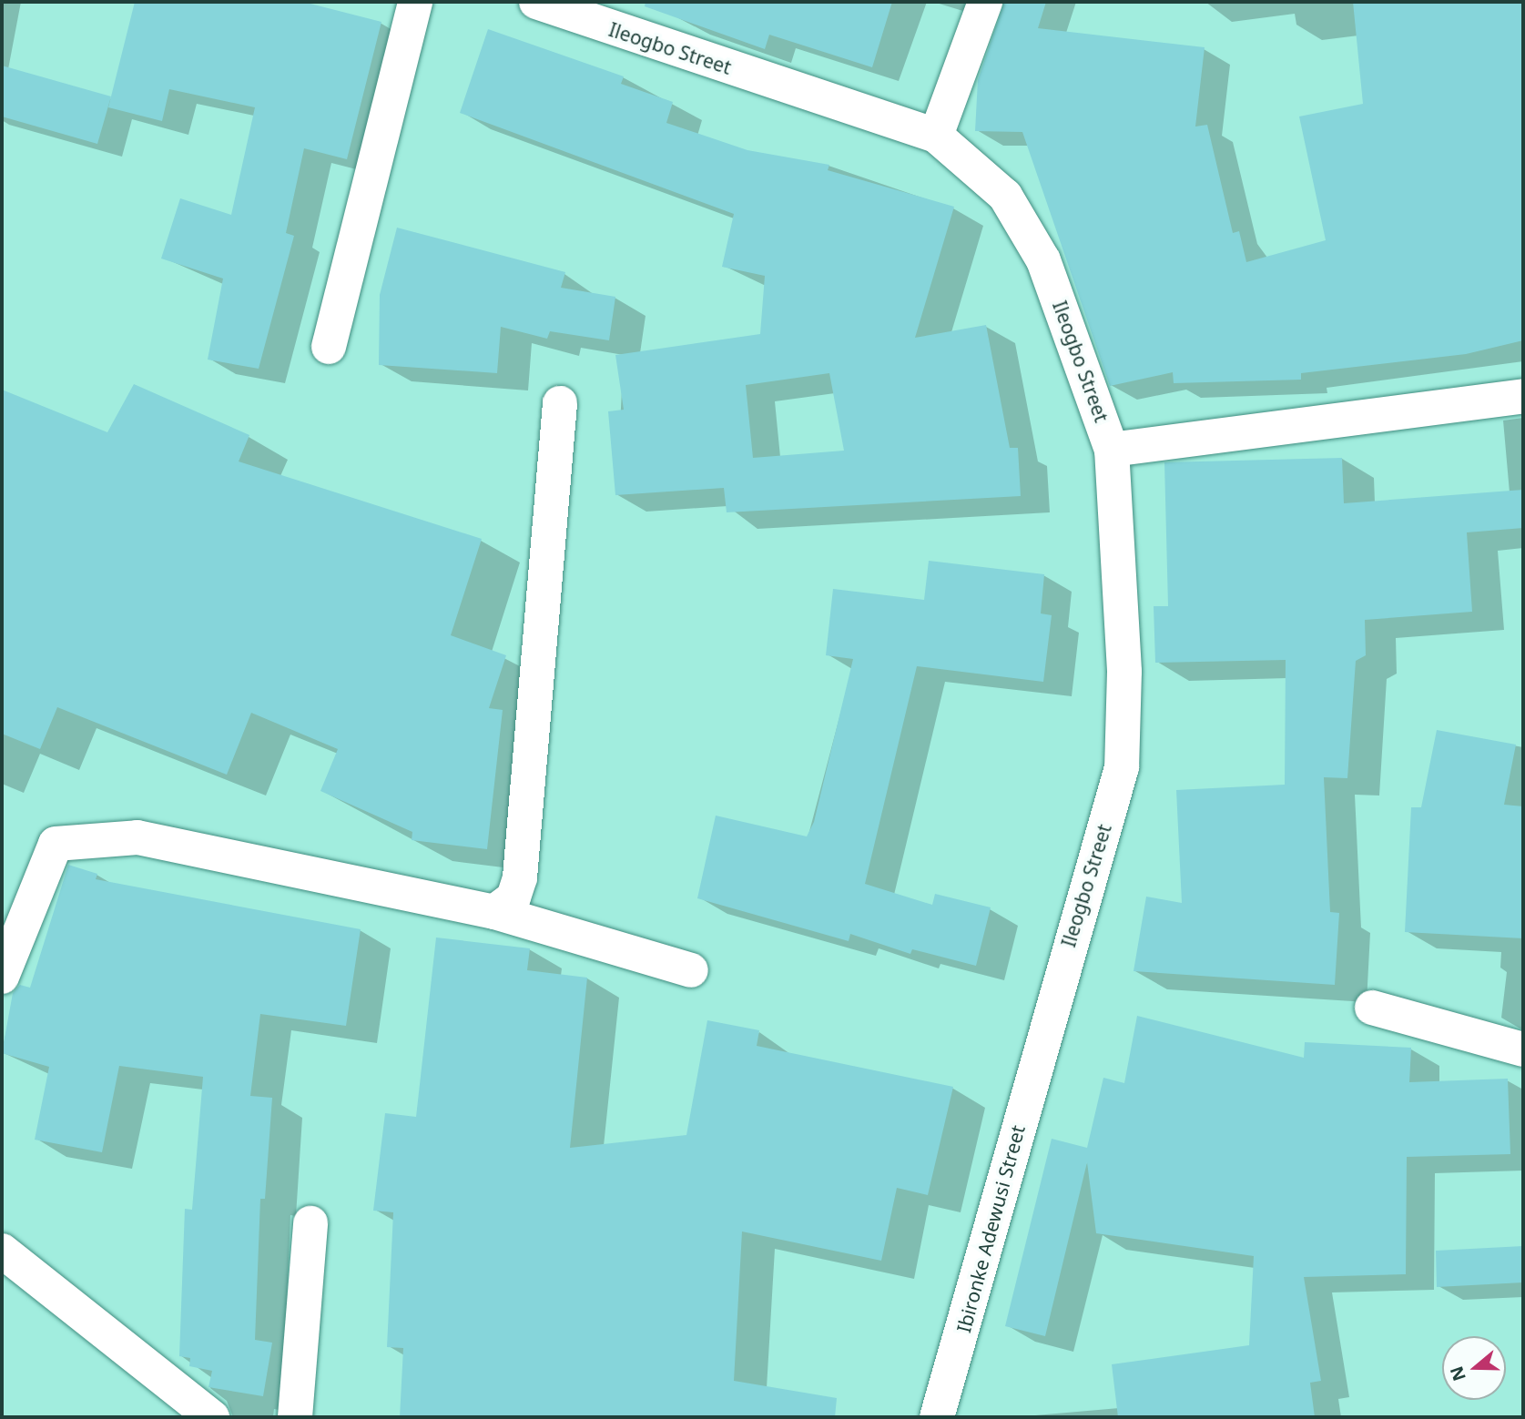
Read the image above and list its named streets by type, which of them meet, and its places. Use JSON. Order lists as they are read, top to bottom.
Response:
{
  "streets": {
    "street": ["Ileogbo Street", "Ibironke Adewusi Street"]
  },
  "crossings": [
    ["Ileogbo Street", "Ibironke Adewusi Street"]
  ],
  "north": "left"
}
